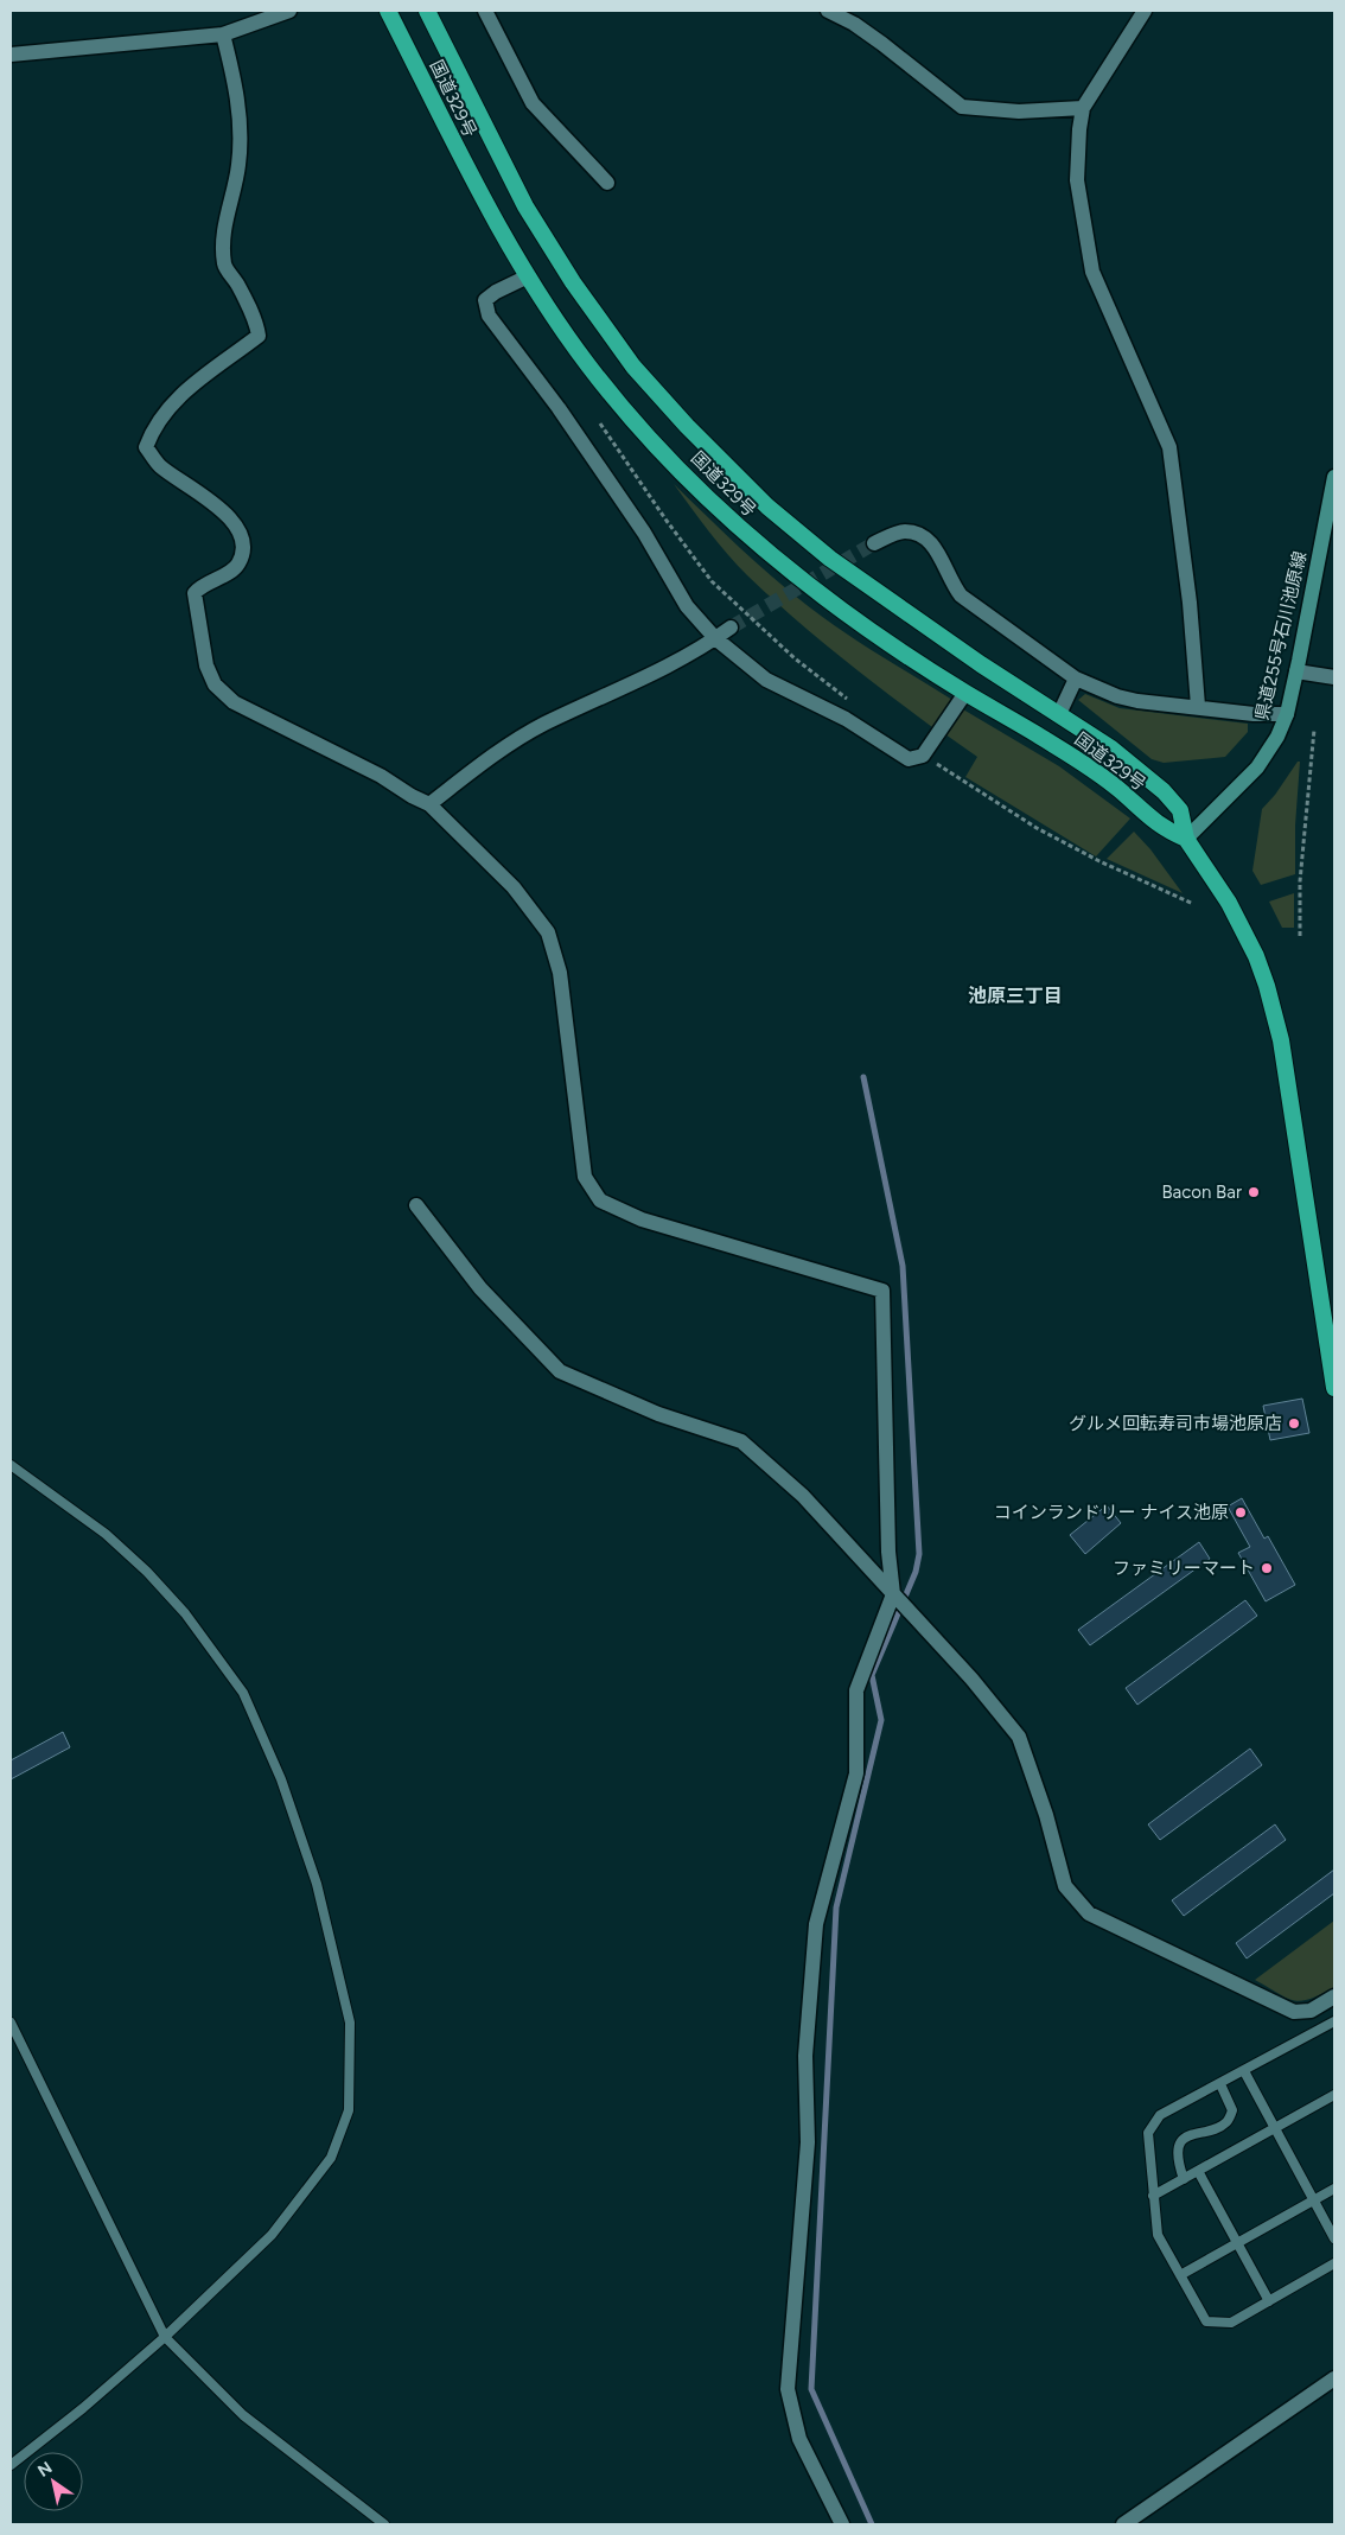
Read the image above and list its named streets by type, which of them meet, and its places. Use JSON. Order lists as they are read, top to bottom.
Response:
{
  "streets": {
    "highway": ["国道329号"],
    "main road": ["県道255号石川池原線"]
  },
  "crossings": [
    ["国道329号", "県道255号石川池原線"]
  ],
  "districts": ["池原三丁目"],
  "places": [
    "Bacon Bar",
    "グルメ回転寿司市場池原店",
    "コインランドリー ナイス池原",
    "ファミリーマート"
  ],
  "north": "top left"
}
